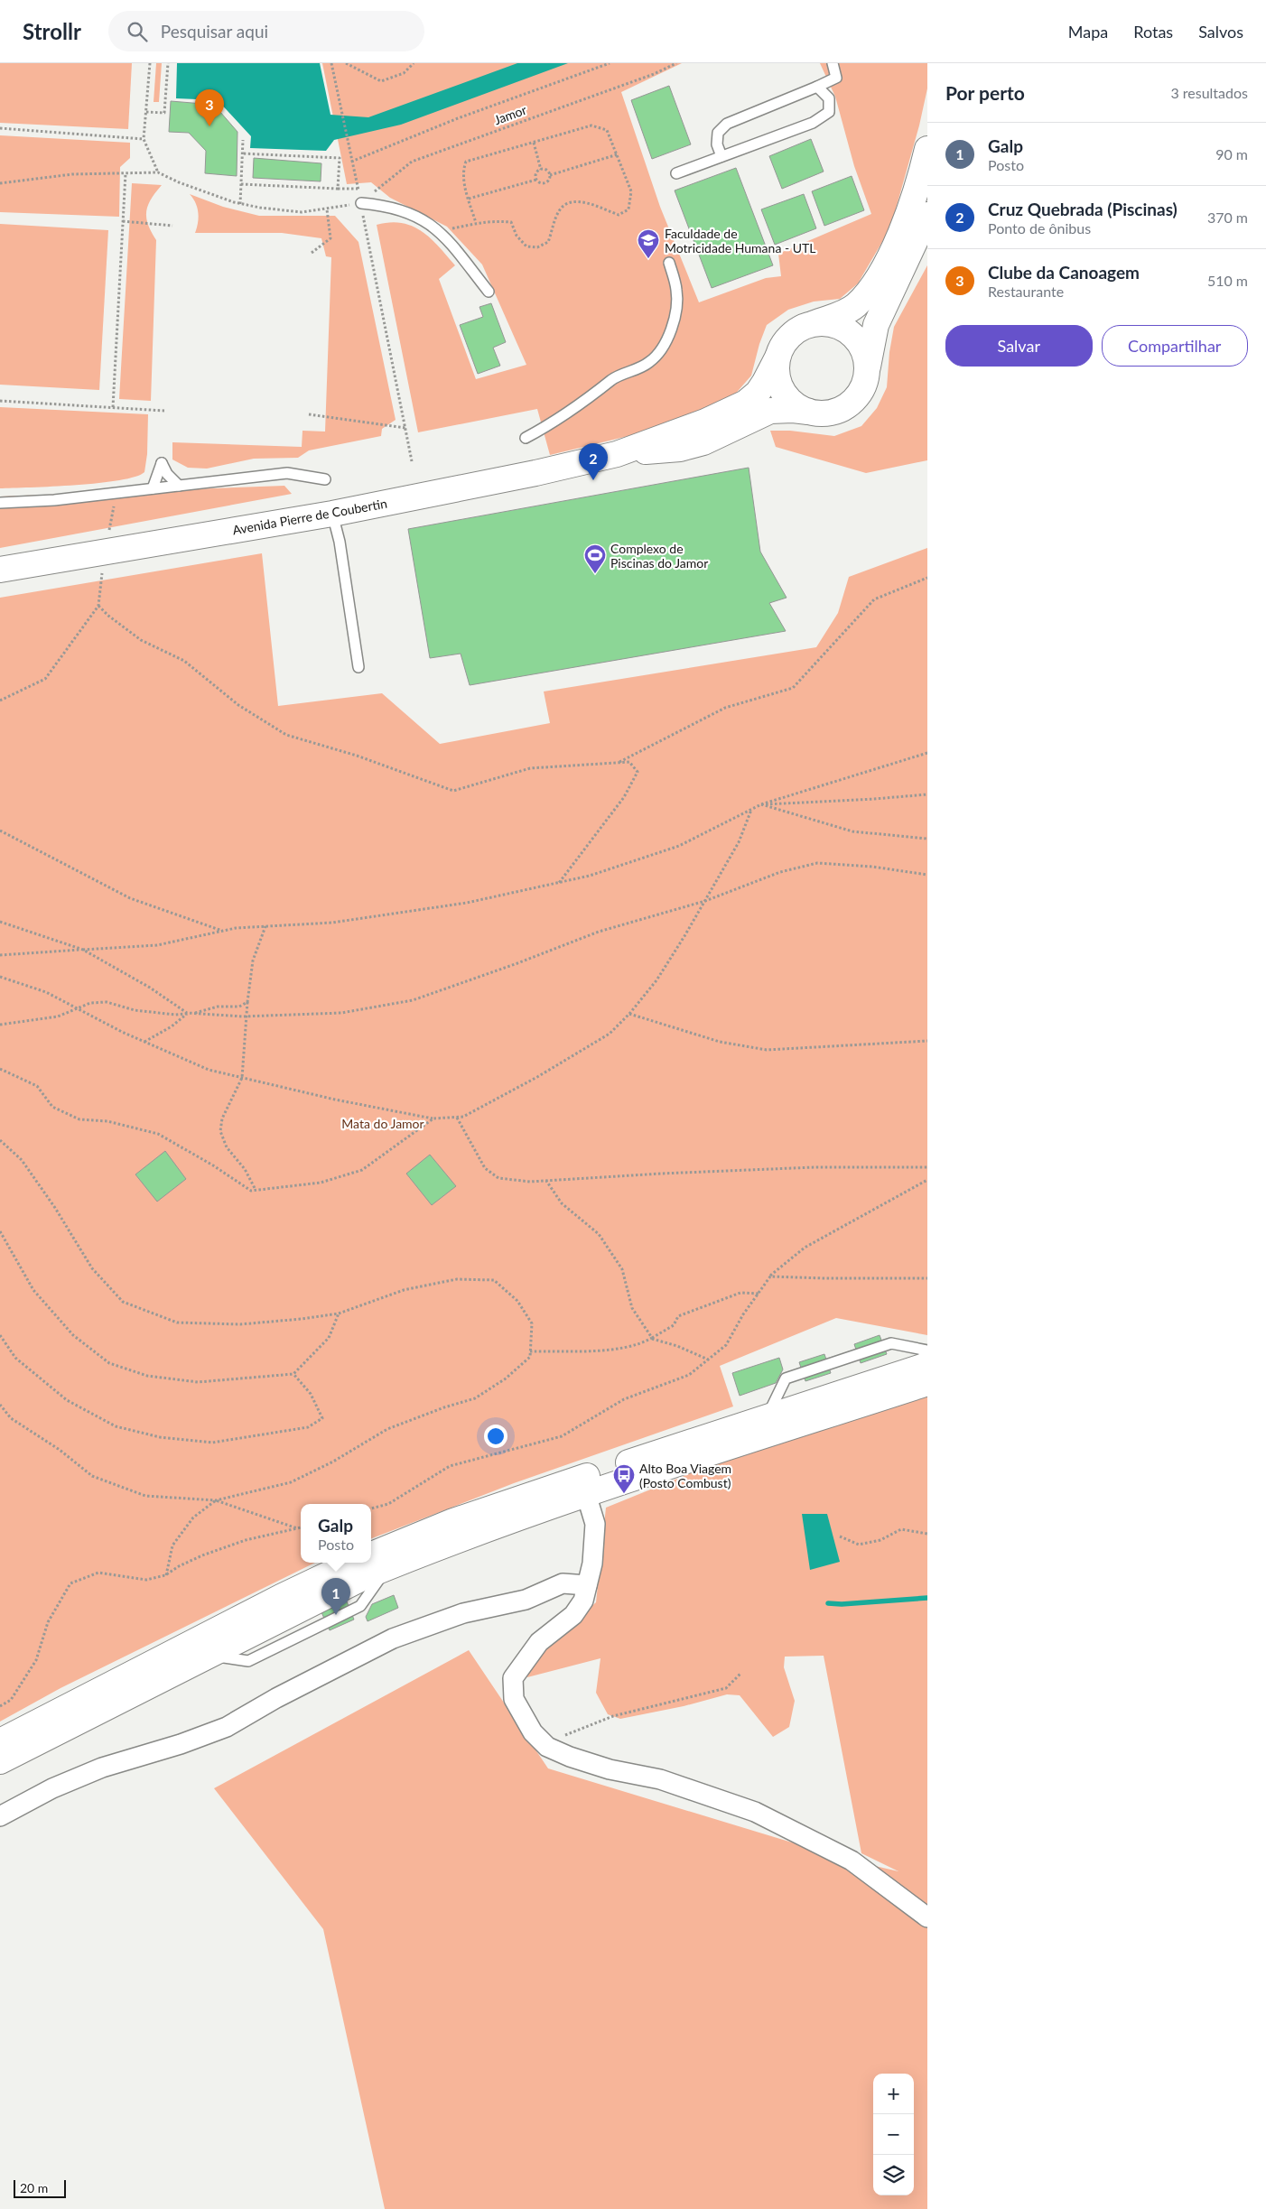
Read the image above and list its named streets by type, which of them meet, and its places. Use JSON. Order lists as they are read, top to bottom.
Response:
{
  "streets": {
    "main road": ["Avenida Pierre de Coubertin"],
    "path": ["Jamor"]
  },
  "parks": ["Mata do Jamor"],
  "places": {
    "school or university": ["Faculdade de Motricidade Humana - UTL"],
    "sports": ["Complexo de Piscinas do Jamor"],
    "bus stop": ["Alto Boa Viagem (Posto Combust)"]
  },
  "scale_bar": "20 m",
  "page": {
    "header": "Strollr",
    "search": "Pesquisar aqui",
    "nav": ["Mapa", "Rotas", "Salvos"],
    "heading": ["Por perto", "3 resultados"],
    "pins": ["3", "2", "1"],
    "list": [
      {
        "mark": "1",
        "name": "Galp",
        "note": "Posto",
        "value": "90 m"
      },
      {
        "mark": "2",
        "name": "Cruz Quebrada (Piscinas)",
        "note": "Ponto de ônibus",
        "value": "370 m"
      },
      {
        "mark": "3",
        "name": "Clube da Canoagem",
        "note": "Restaurante",
        "value": "510 m"
      }
    ],
    "buttons": ["Salvar", "Compartilhar"],
    "popup": ["Galp", "Posto"],
    "map_buttons": ["+", "−"],
    "scale": "20 m"
  }
}
